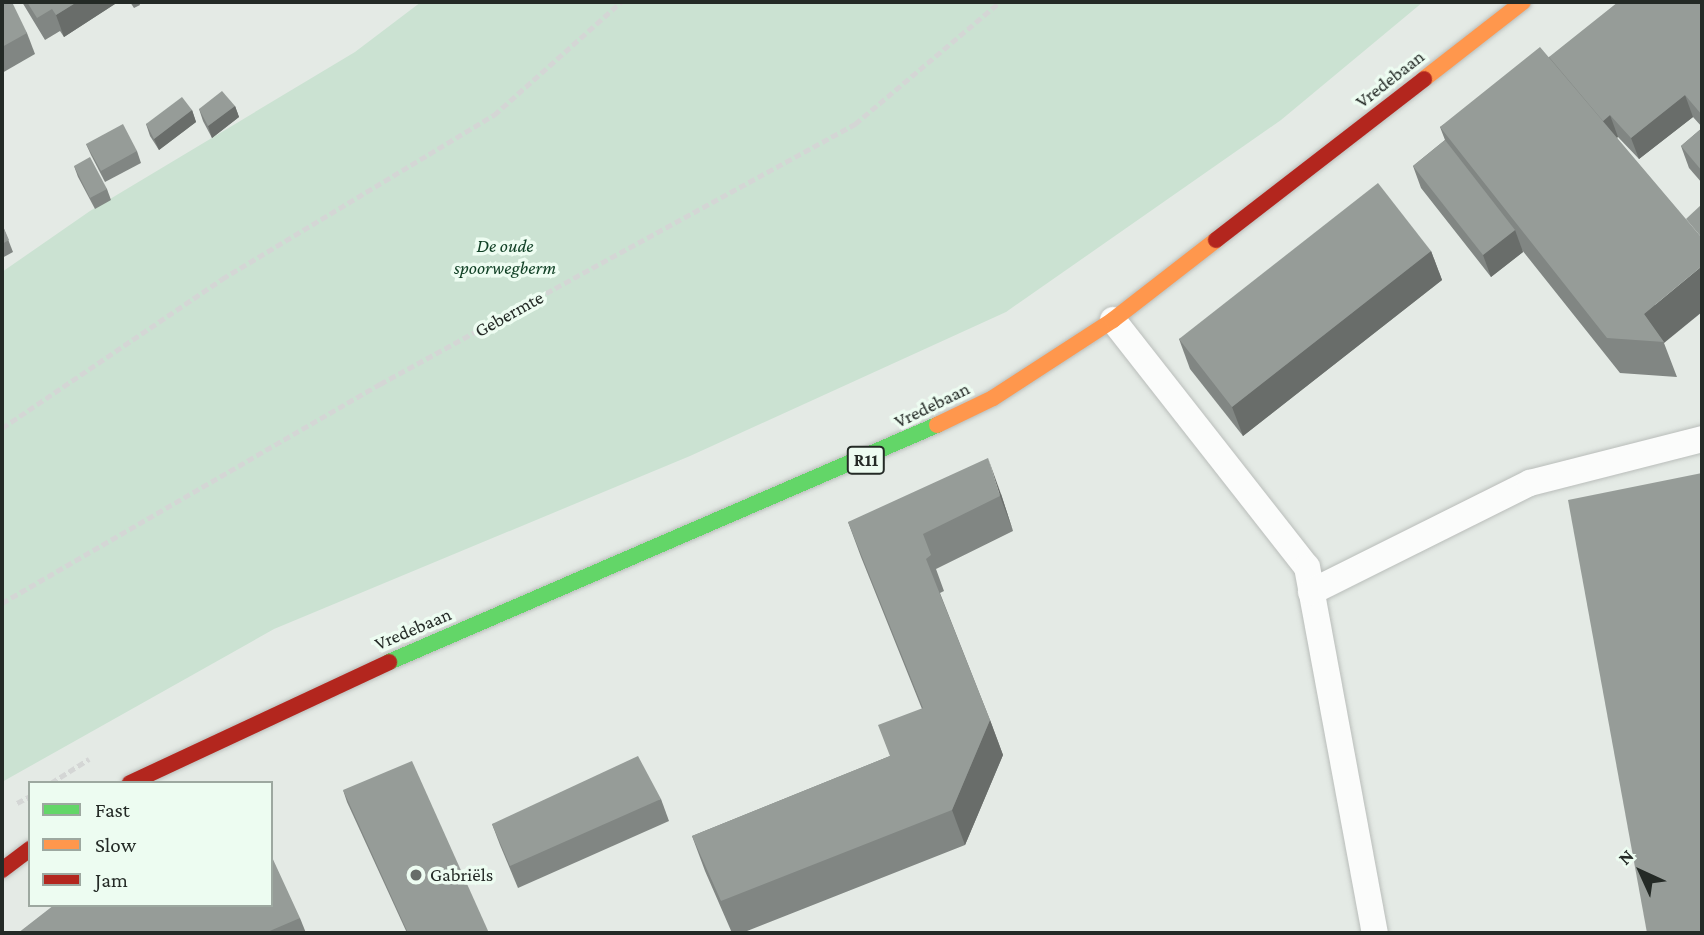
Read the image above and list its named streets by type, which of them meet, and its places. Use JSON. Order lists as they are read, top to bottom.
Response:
{
  "streets": {
    "main road": ["Vredebaan", "R11"],
    "path": ["Gebermte"]
  },
  "parks": ["De oude spoorwegberm"],
  "places": ["Gabriëls"],
  "legend": ["Fast", "Slow", "Jam"],
  "north": "top left"
}
